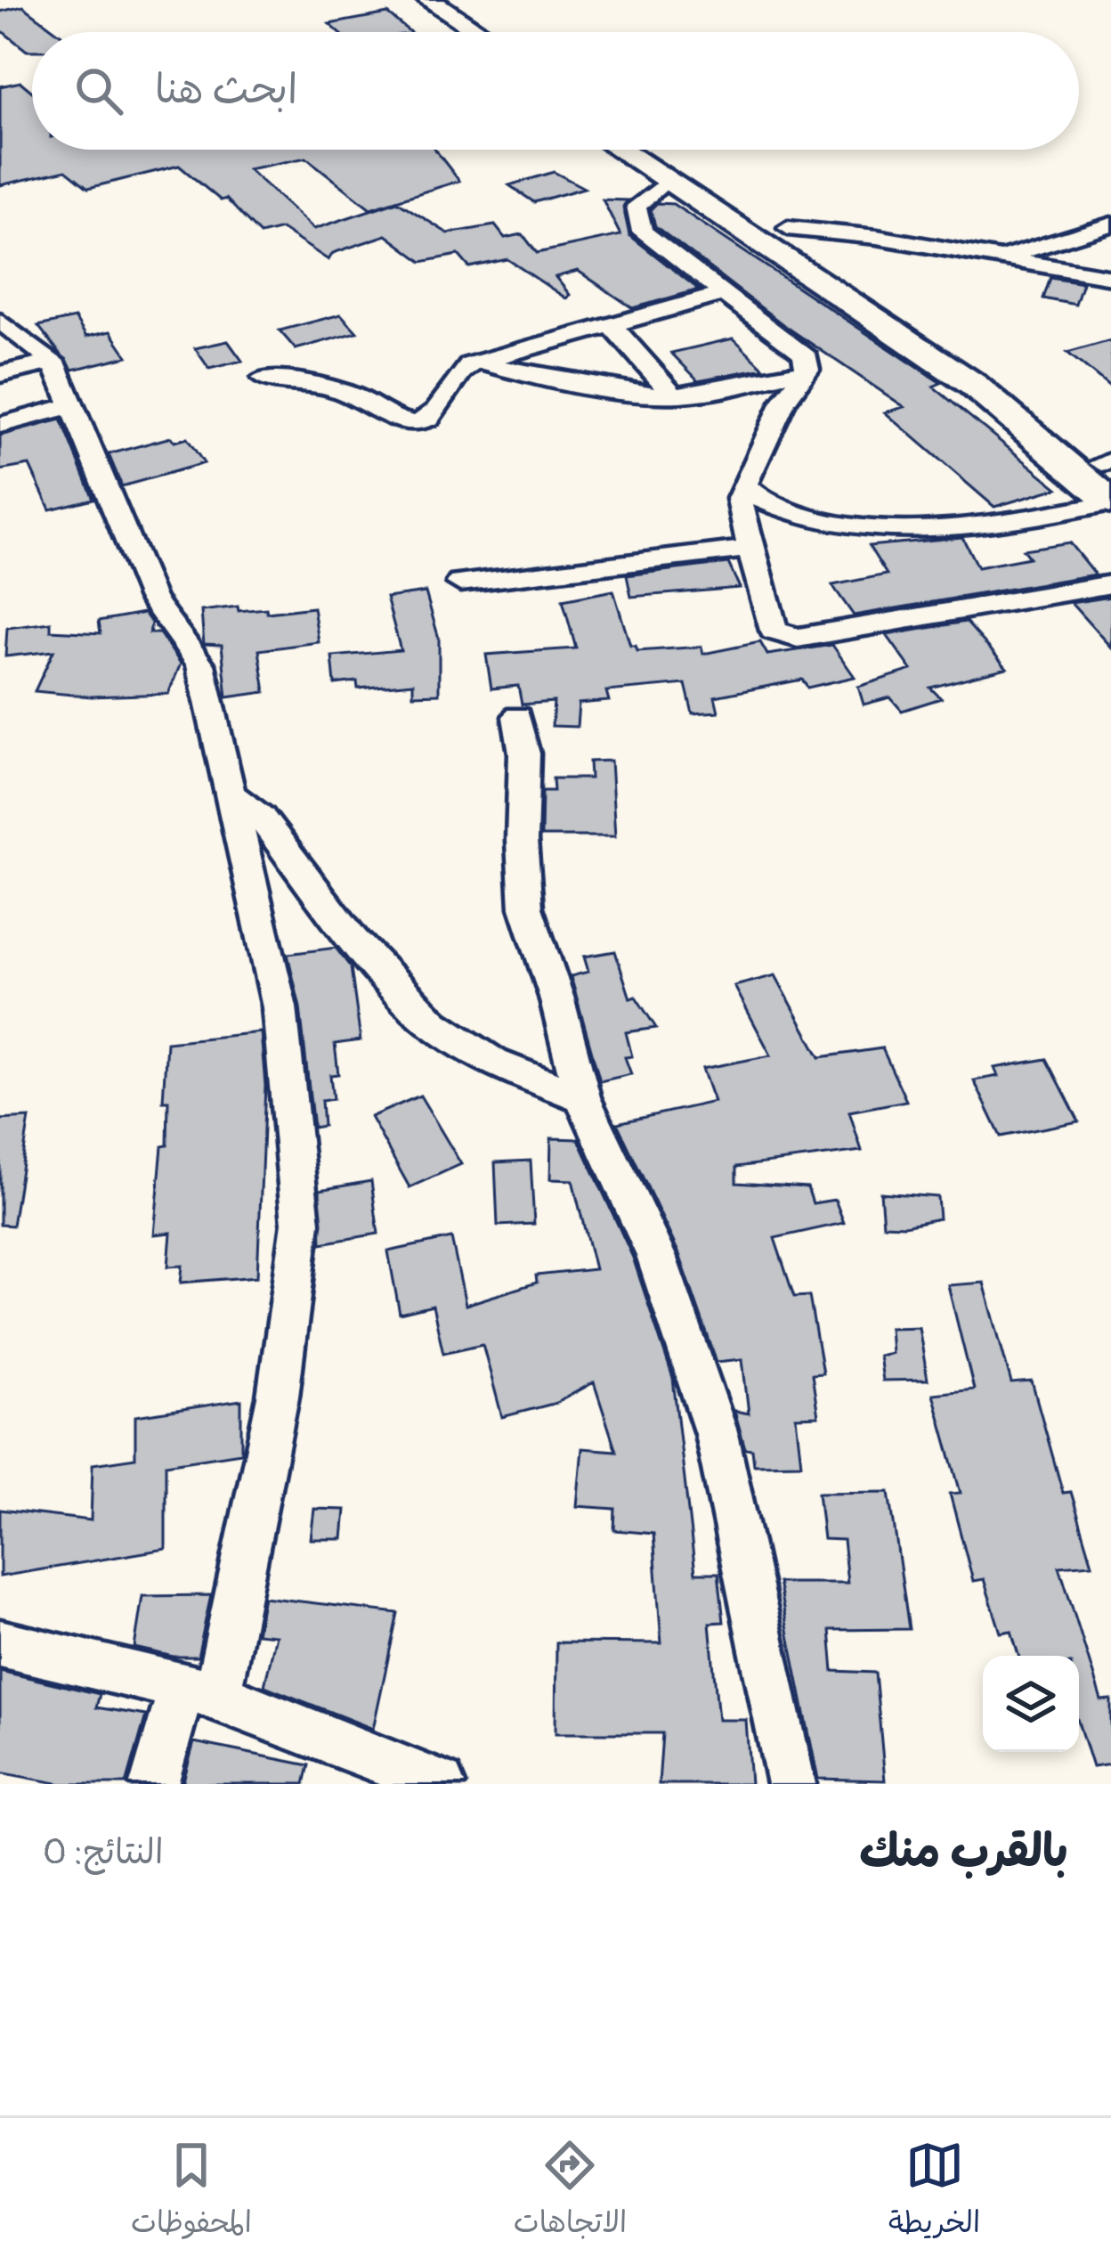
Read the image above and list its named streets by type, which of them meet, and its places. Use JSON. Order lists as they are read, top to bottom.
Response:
{
  "page": {
    "search": "ابحث هنا",
    "heading": ["بالقرب منك", "النتائج: 0"],
    "nav": ["الخريطة", "الاتجاهات", "المحفوظات"]
  }
}
